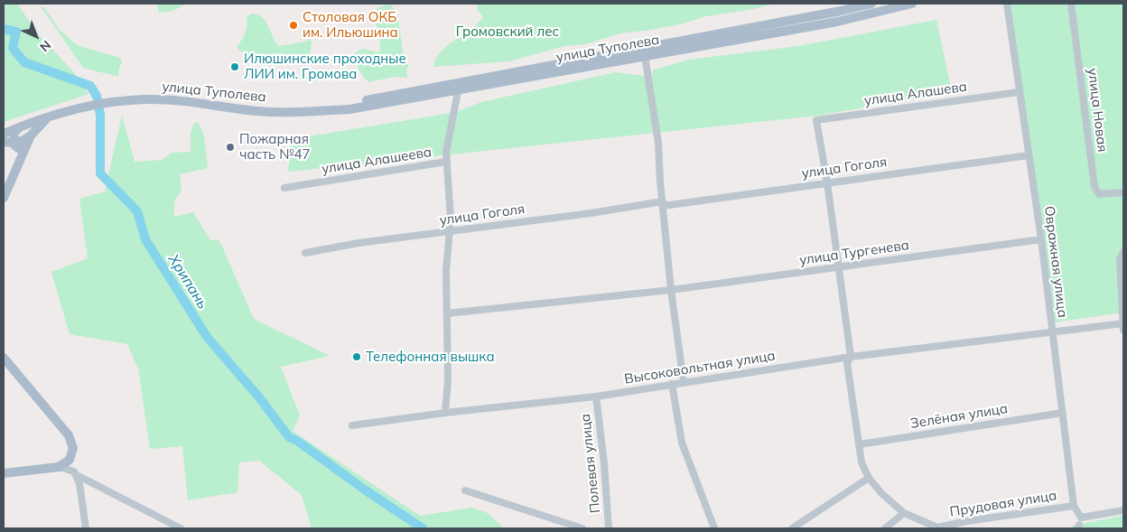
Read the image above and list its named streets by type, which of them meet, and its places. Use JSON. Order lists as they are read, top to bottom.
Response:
{
  "streets": {
    "main road": ["улица Туполева"],
    "street": [
      "улица Алашева",
      "улица Новая",
      "улица Алашеева",
      "улица Гоголя",
      "улица Тургенева",
      "Овражная улица",
      "Высоковольтная улица",
      "Зелёная улица",
      "Полевая улица",
      "Прудовая улица"
    ]
  },
  "crossings": [
    ["улица Алашева", "улица Гоголя"],
    ["улица Алашева", "Овражная улица"],
    ["улица Гоголя", "Овражная улица"],
    ["улица Тургенева", "Овражная улица"],
    ["Овражная улица", "Высоковольтная улица"],
    ["Овражная улица", "Зелёная улица"],
    ["Овражная улица", "Прудовая улица"],
    ["Высоковольтная улица", "Полевая улица"]
  ],
  "water": ["Хрипань"],
  "parks": ["Громовский лес"],
  "places": [
    "Столовая ОКБ им. Ильюшина",
    "Илюшинские проходные ЛИИ им. Громова",
    "Пожарная часть №47",
    "Телефонная вышка"
  ],
  "north": "bottom right"
}
